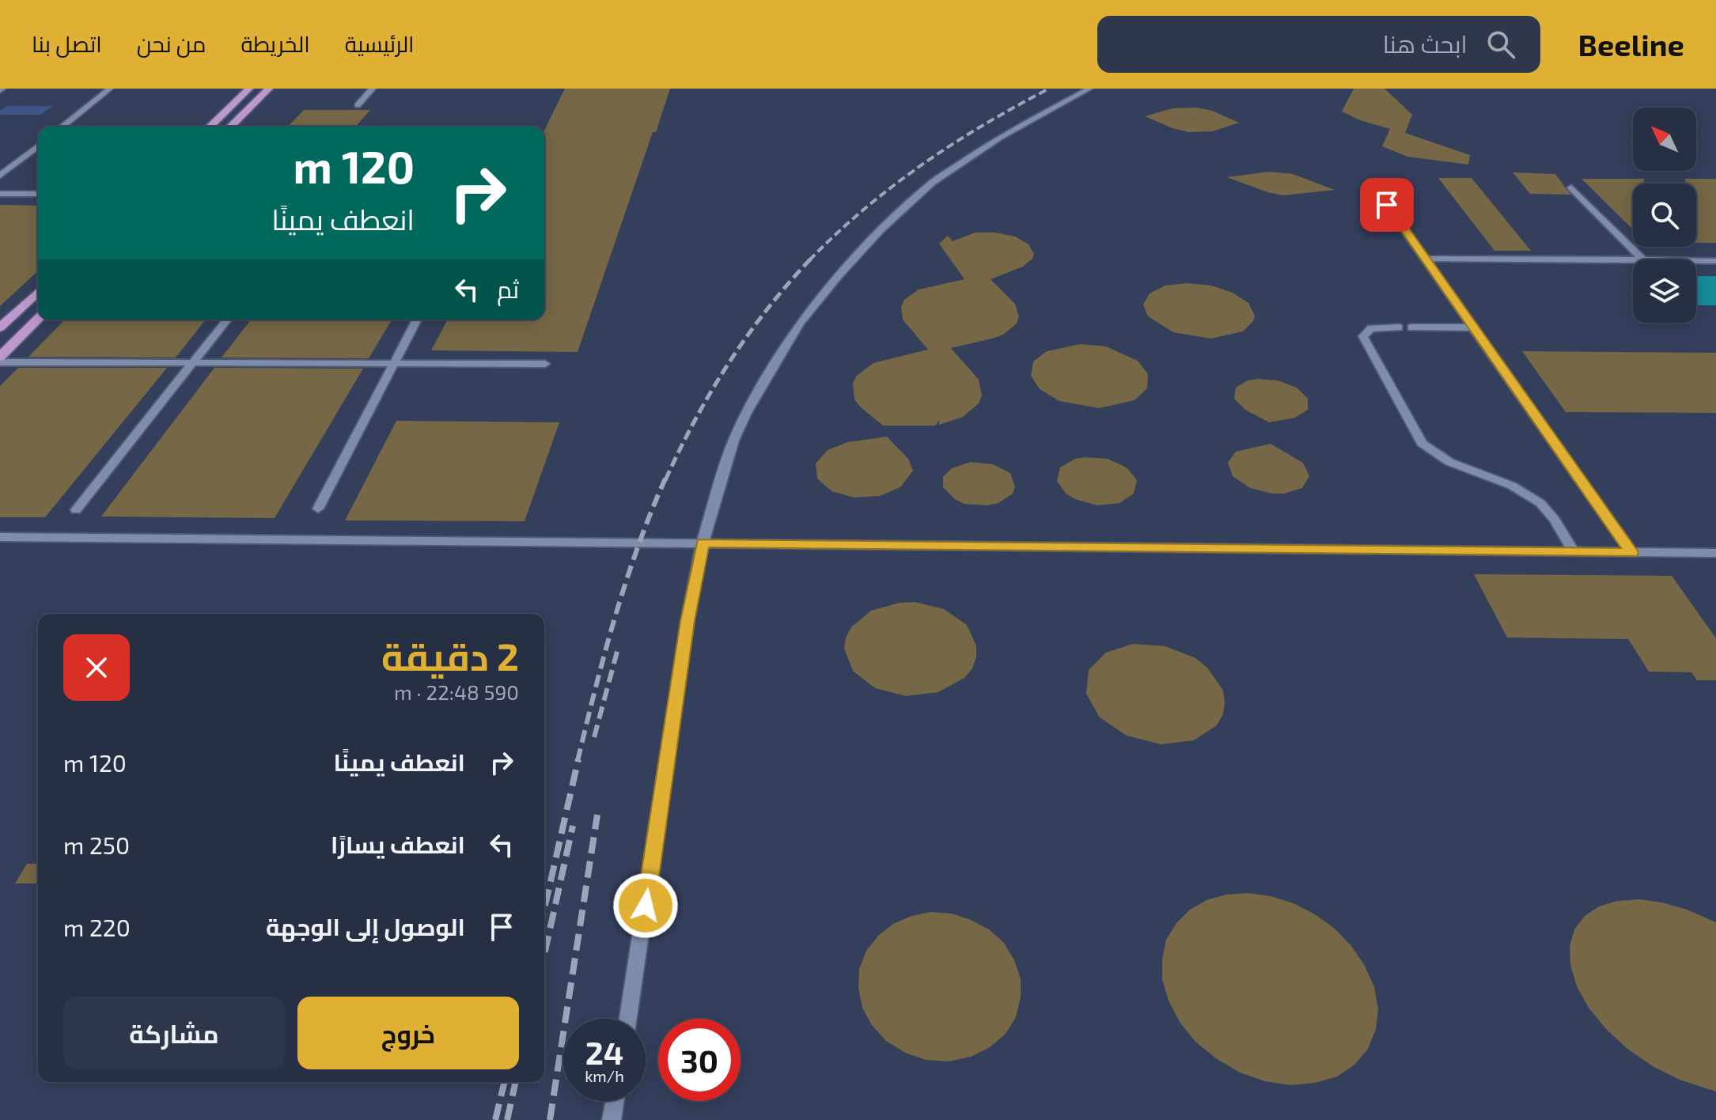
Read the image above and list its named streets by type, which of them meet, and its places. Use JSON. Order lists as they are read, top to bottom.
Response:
{
  "north": "top left",
  "page": {
    "header": "Beeline",
    "search": "ابحث هنا",
    "nav": [
      "الرئيسية",
      "الخريطة",
      "من نحن",
      "اتصل بنا"
    ],
    "turn": ["120 m", "انعطف يمينًا"],
    "then": "ثم",
    "heading": ["2 دقيقة", "590 m · 22:48"],
    "list": [
      {
        "name": "انعطف يمينًا",
        "value": "120 m"
      },
      {
        "name": "انعطف يسارًا",
        "value": "250 m"
      },
      {
        "name": "الوصول إلى الوجهة",
        "value": "220 m"
      }
    ],
    "buttons": ["خروج", "مشاركة"],
    "speed": "24 km/h",
    "limit": "30"
  }
}
